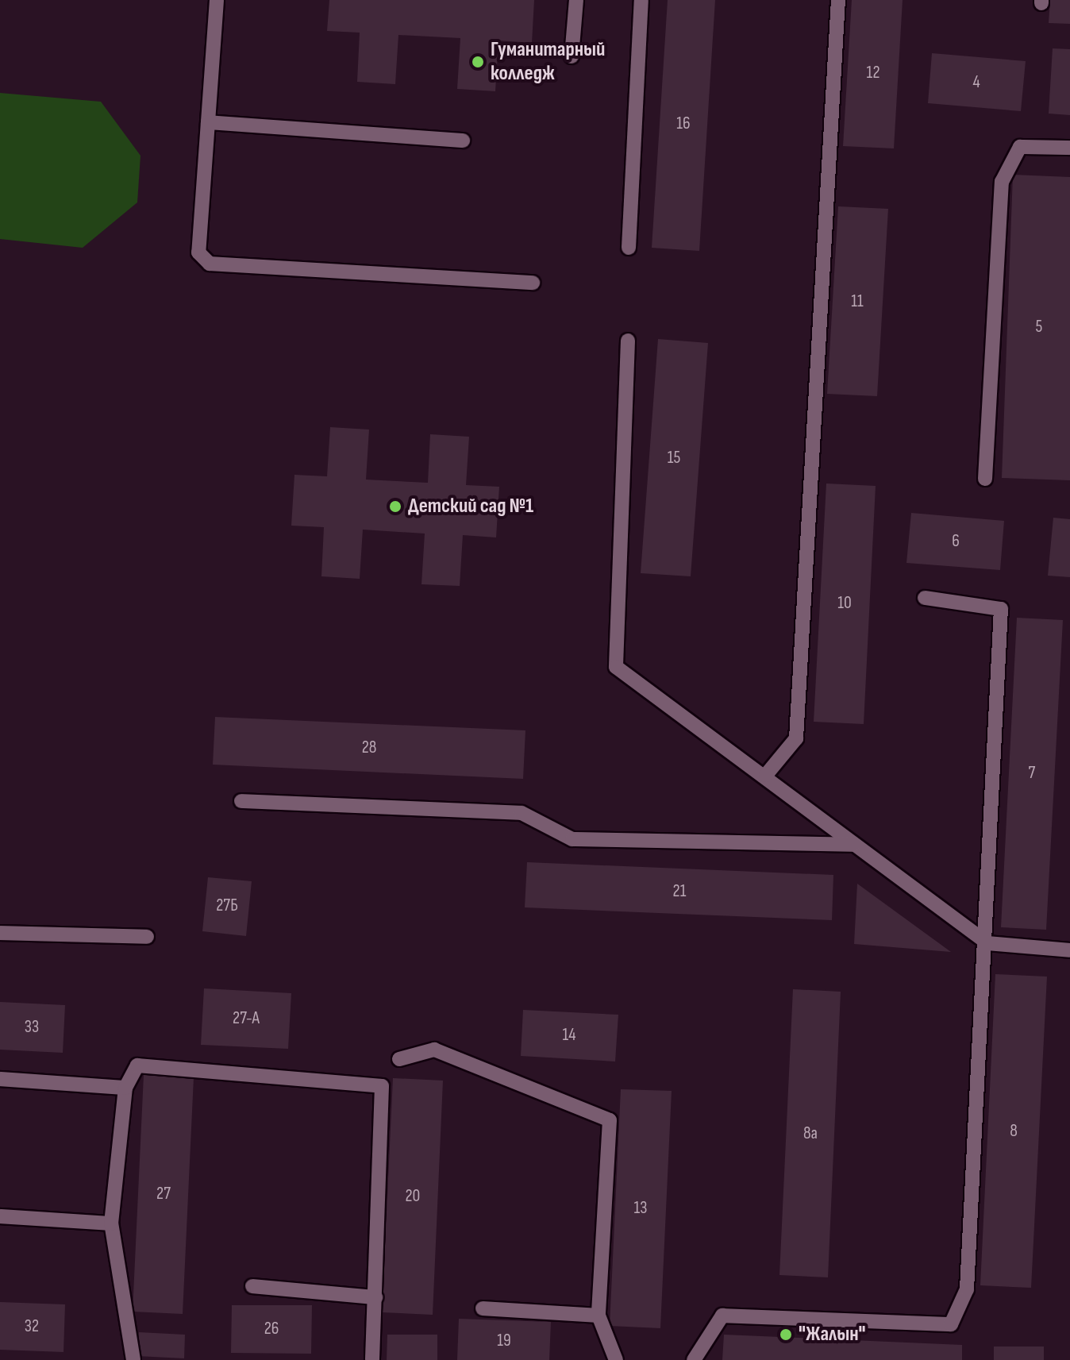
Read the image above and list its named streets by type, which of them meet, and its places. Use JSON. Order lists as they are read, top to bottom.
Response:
{
  "places": ["Гуманитарный колледж", "Детский сад №1", "\"Жалын\""],
  "house_numbers": [
    "12",
    "4",
    "16",
    "11",
    "5",
    "15",
    "6",
    "10",
    "28",
    "7",
    "21",
    "27Б",
    "27-А",
    "33",
    "14",
    "8",
    "8а",
    "27",
    "20",
    "13",
    "32",
    "26",
    "19"
  ]
}
